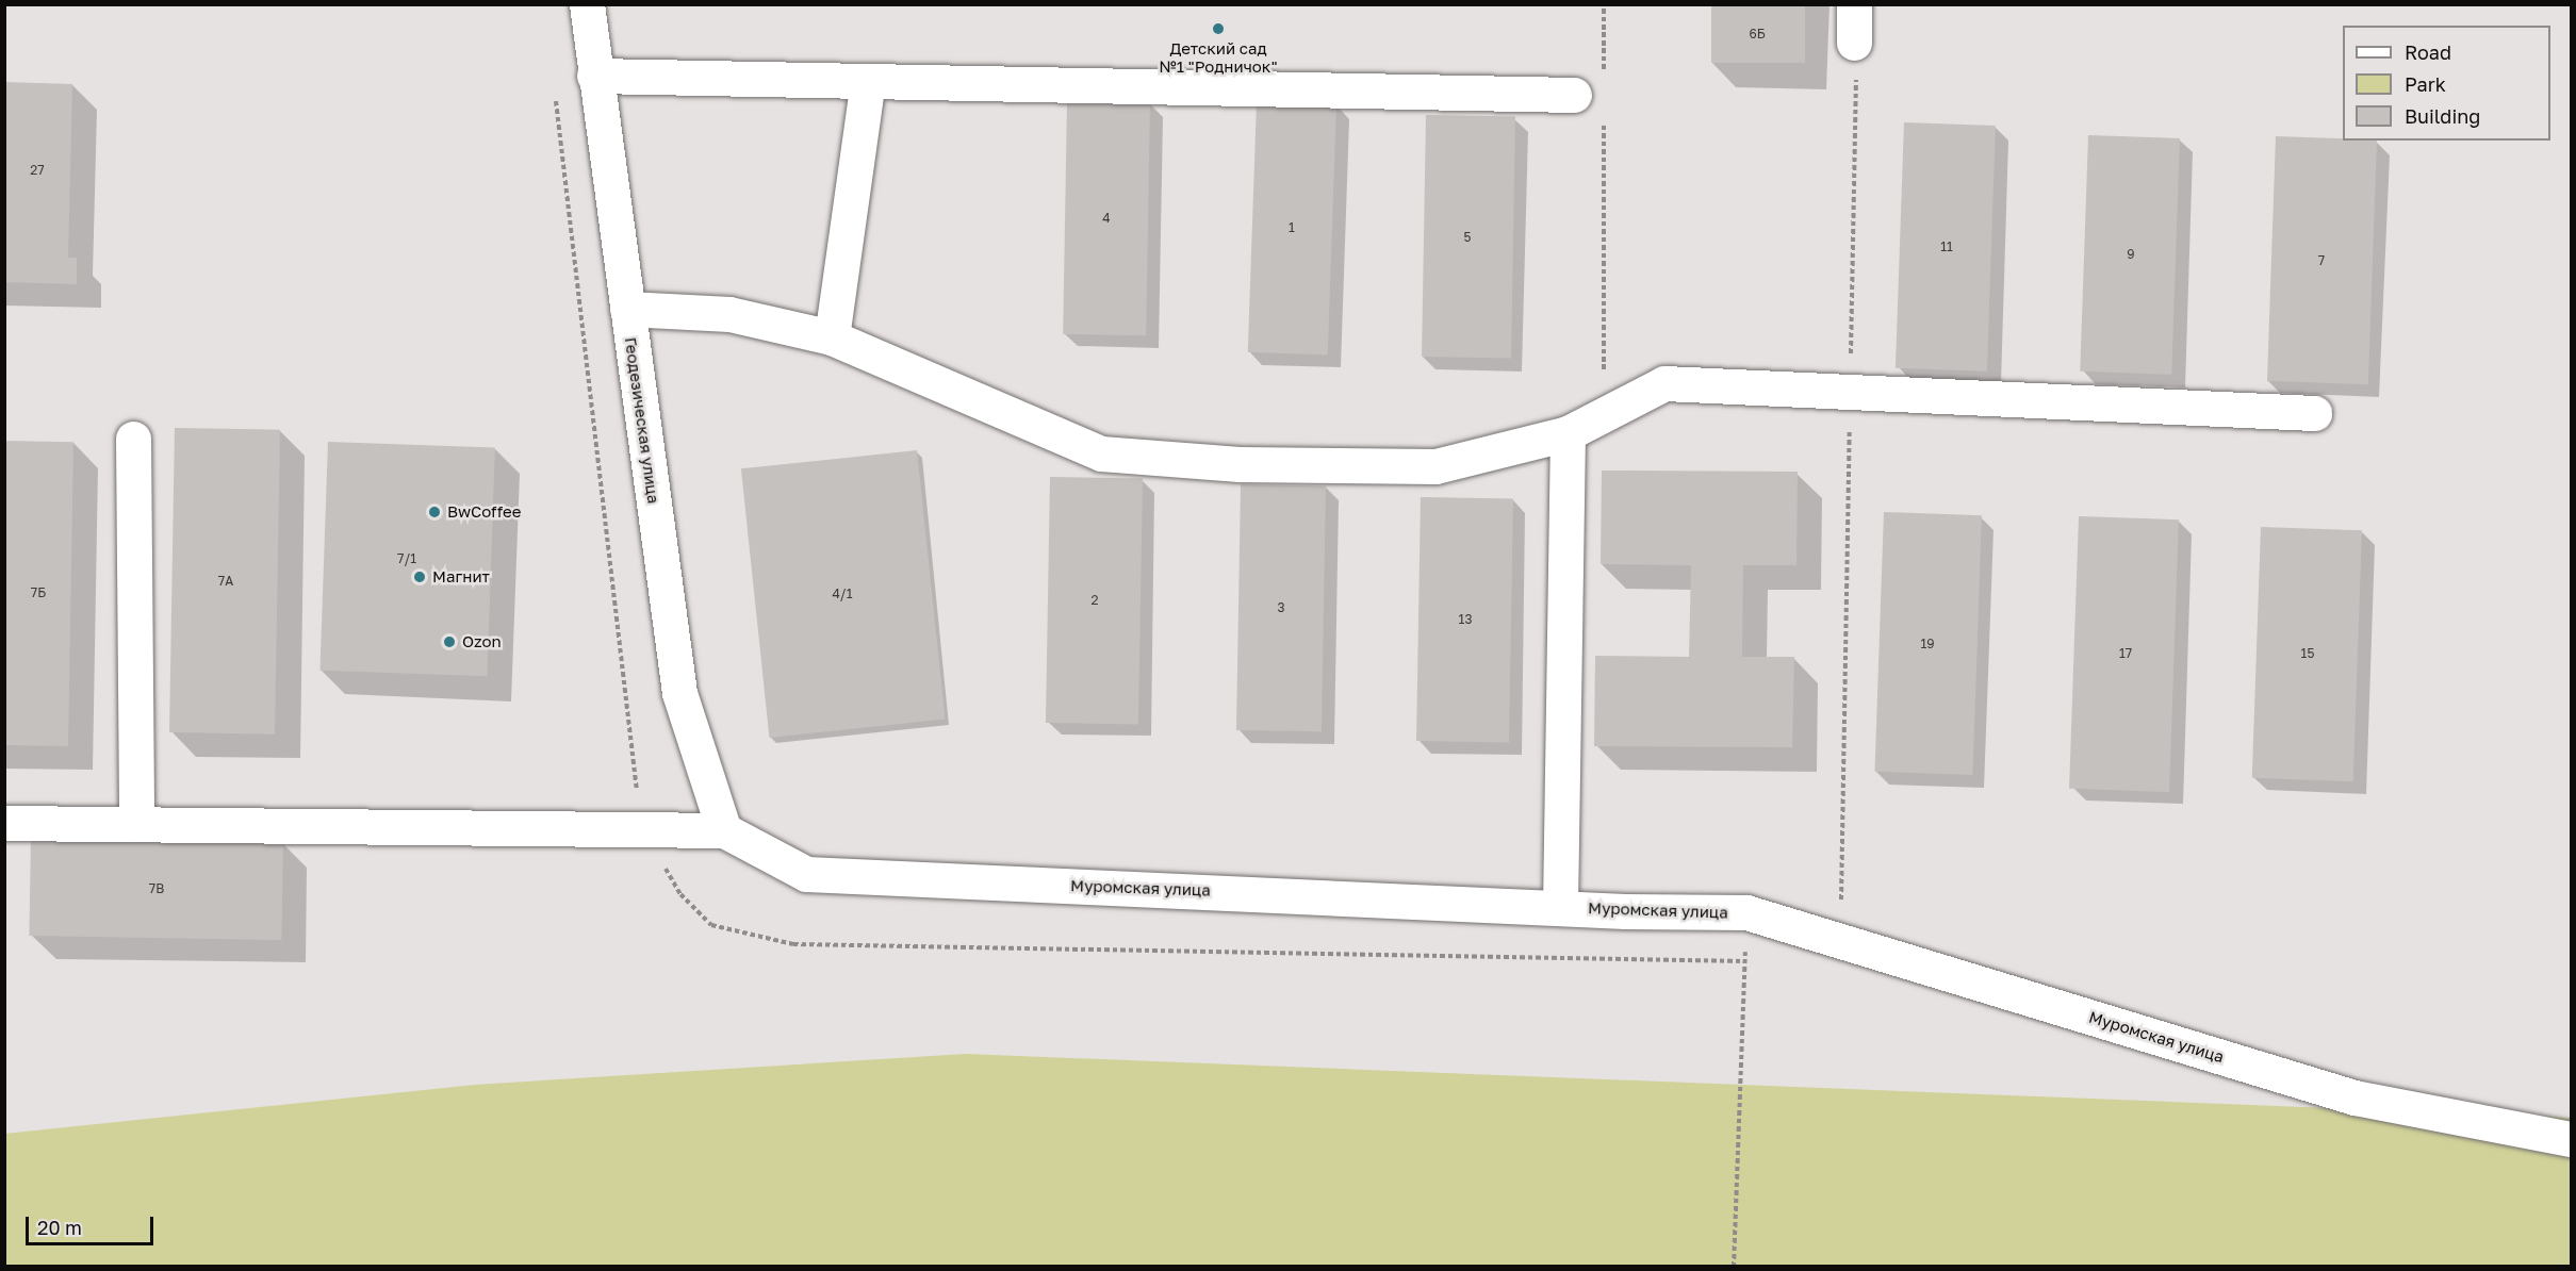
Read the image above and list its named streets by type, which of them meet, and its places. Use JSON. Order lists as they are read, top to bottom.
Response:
{
  "streets": {
    "street": ["Геодезическая улица", "Муромская улица"]
  },
  "crossings": [
    ["Геодезическая улица", "Муромская улица"]
  ],
  "places": [
    "Детский сад №1 \"Родничок\"",
    "BwCoffee",
    "Магнит",
    "Ozon"
  ],
  "house_numbers": [
    "6Б",
    "27",
    "4",
    "1",
    "5",
    "11",
    "9",
    "7",
    "7/1",
    "7А",
    "7Б",
    "4/1",
    "2",
    "3",
    "13",
    "19",
    "17",
    "15",
    "7В"
  ],
  "legend": ["Road", "Park", "Building"],
  "scale_bar": "20 m"
}
